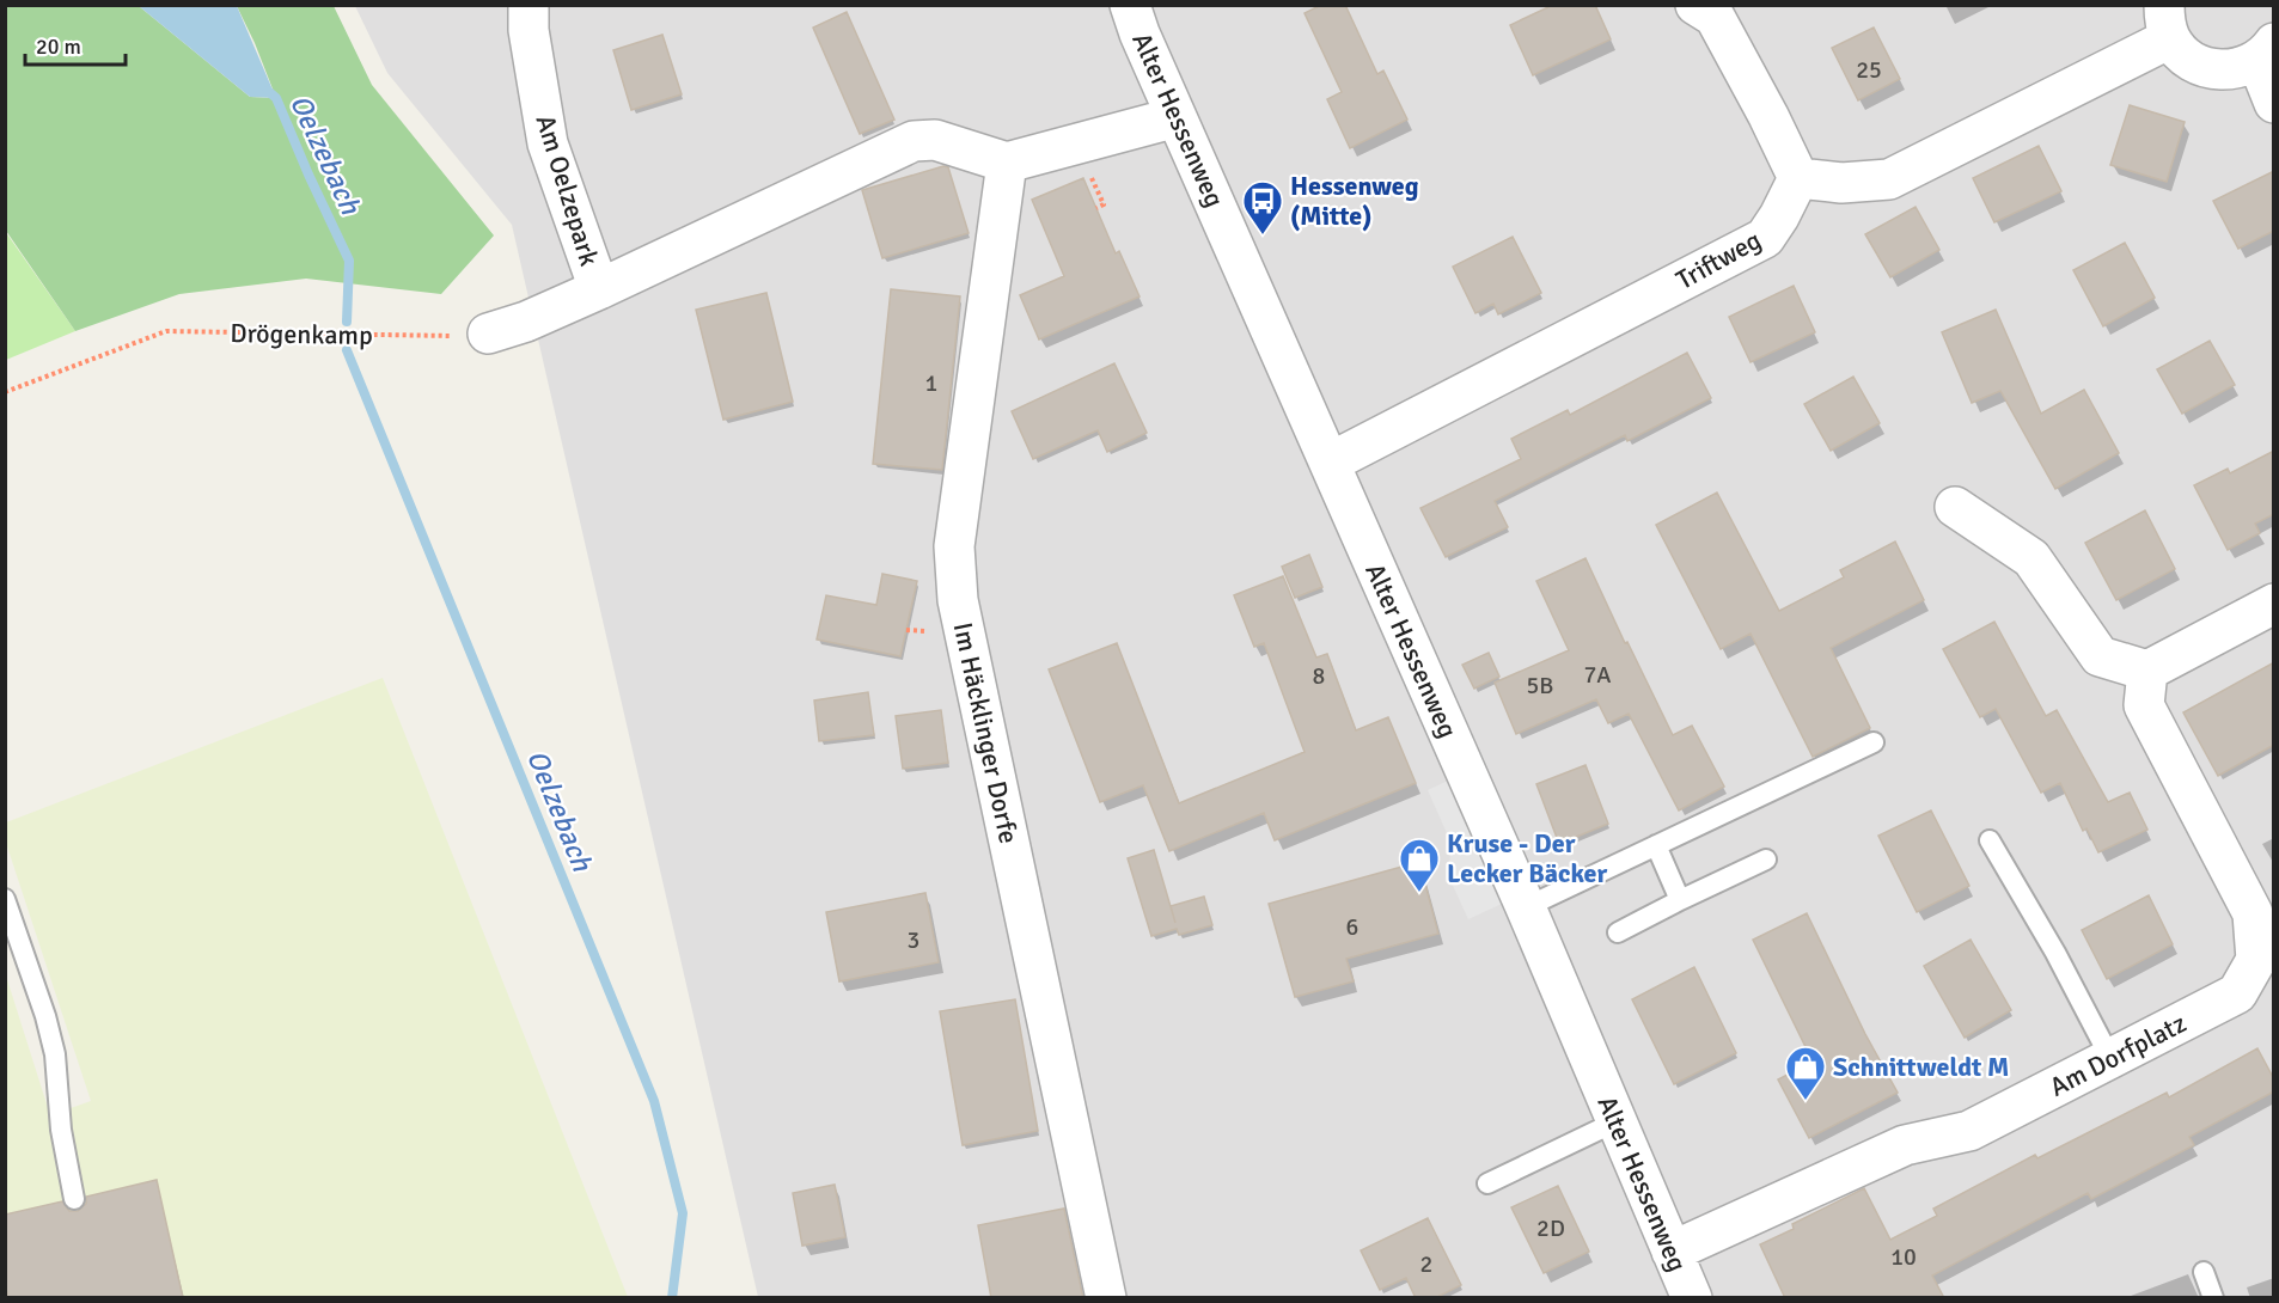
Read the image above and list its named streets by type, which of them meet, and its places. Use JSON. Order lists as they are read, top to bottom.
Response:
{
  "streets": {
    "street": [
      "Alter Hessenweg",
      "Am Oelzepark",
      "Triftweg",
      "Im Häcklinger Dorfe",
      "Am Dorfplatz"
    ],
    "path": ["Drögenkamp"]
  },
  "crossings": [
    ["Alter Hessenweg", "Triftweg"],
    ["Alter Hessenweg", "Am Dorfplatz"]
  ],
  "water": ["Oelzebach"],
  "places": {
    "bus stop": ["Hessenweg (Mitte)"],
    "shop": ["Kruse - Der Lecker Bäcker", "Schnittweldt M"]
  },
  "house_numbers": [
    "25",
    "1",
    "7A",
    "8",
    "5B",
    "6",
    "3",
    "2D",
    "10",
    "2"
  ],
  "scale_bar": "20 m"
}
